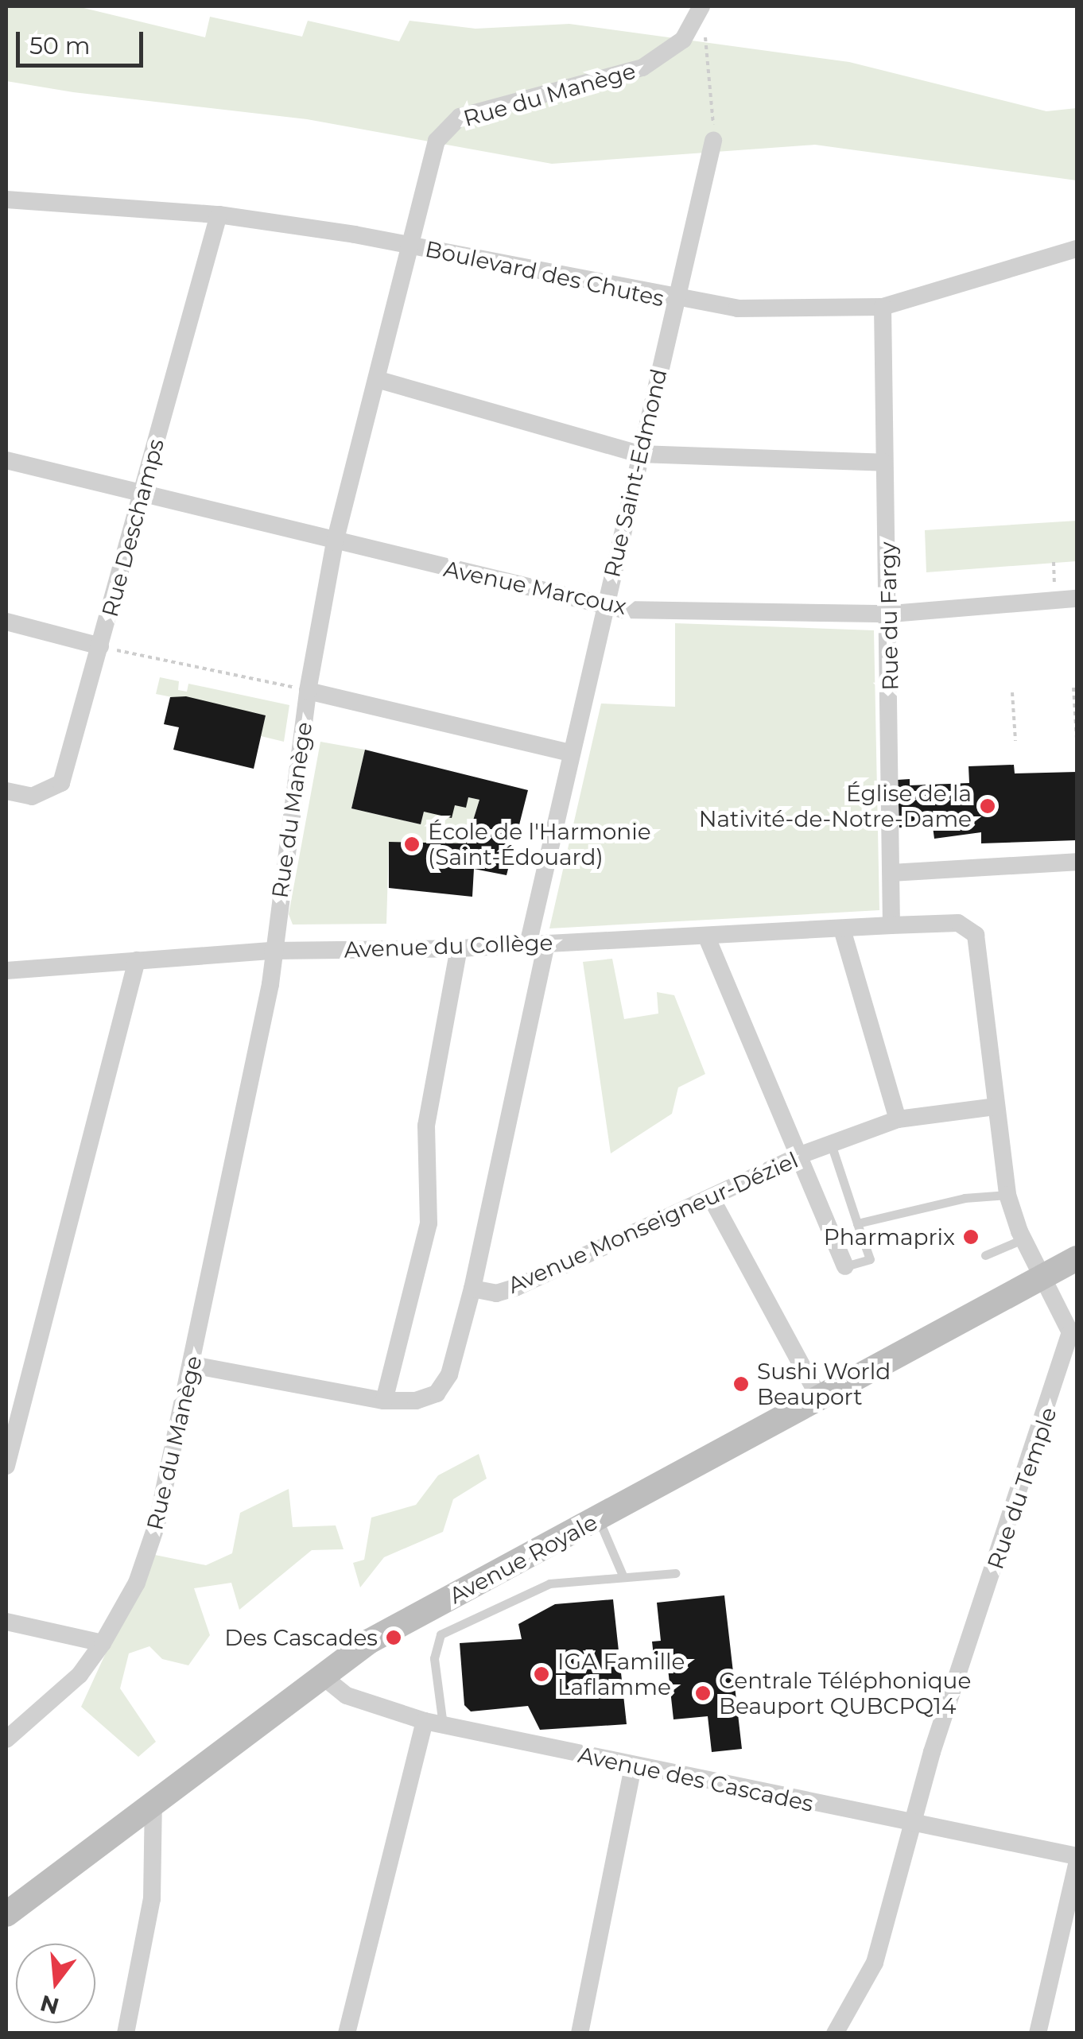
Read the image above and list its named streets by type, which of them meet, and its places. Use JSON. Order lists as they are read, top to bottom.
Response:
{
  "streets": {
    "main road": ["Avenue Royale"],
    "street": [
      "Rue du Manège",
      "Boulevard des Chutes",
      "Rue Saint-Edmond",
      "Rue Deschamps",
      "Avenue Marcoux",
      "Rue du Fargy",
      "Avenue du Collège",
      "Avenue Monseigneur-Déziel",
      "Rue du Temple",
      "Avenue des Cascades"
    ]
  },
  "crossings": [
    ["Rue du Manège", "Boulevard des Chutes"],
    ["Rue du Manège", "Avenue Marcoux"],
    ["Rue du Manège", "Avenue du Collège"],
    ["Boulevard des Chutes", "Rue Saint-Edmond"],
    ["Boulevard des Chutes", "Rue Deschamps"],
    ["Boulevard des Chutes", "Rue du Fargy"],
    ["Rue Saint-Edmond", "Avenue Marcoux"],
    ["Rue Saint-Edmond", "Avenue du Collège"],
    ["Rue Saint-Edmond", "Avenue Monseigneur-Déziel"],
    ["Rue Deschamps", "Avenue Marcoux"],
    ["Avenue Marcoux", "Rue du Fargy"],
    ["Rue du Fargy", "Avenue du Collège"],
    ["Avenue du Collège", "Rue du Temple"],
    ["Avenue Monseigneur-Déziel", "Rue du Temple"],
    ["Rue du Temple", "Avenue Royale"],
    ["Rue du Temple", "Avenue des Cascades"],
    ["Avenue Royale", "Avenue des Cascades"]
  ],
  "places": [
    "Église de la Nativité-de-Notre-Dame",
    "École de l'Harmonie (Saint-Édouard)",
    "Pharmaprix",
    "Sushi World Beauport",
    "Des Cascades",
    "IGA Famille Laflamme",
    "Centrale Téléphonique Beauport QUBCPQ14"
  ],
  "scale_bar": "50 m",
  "north": "bottom"
}
